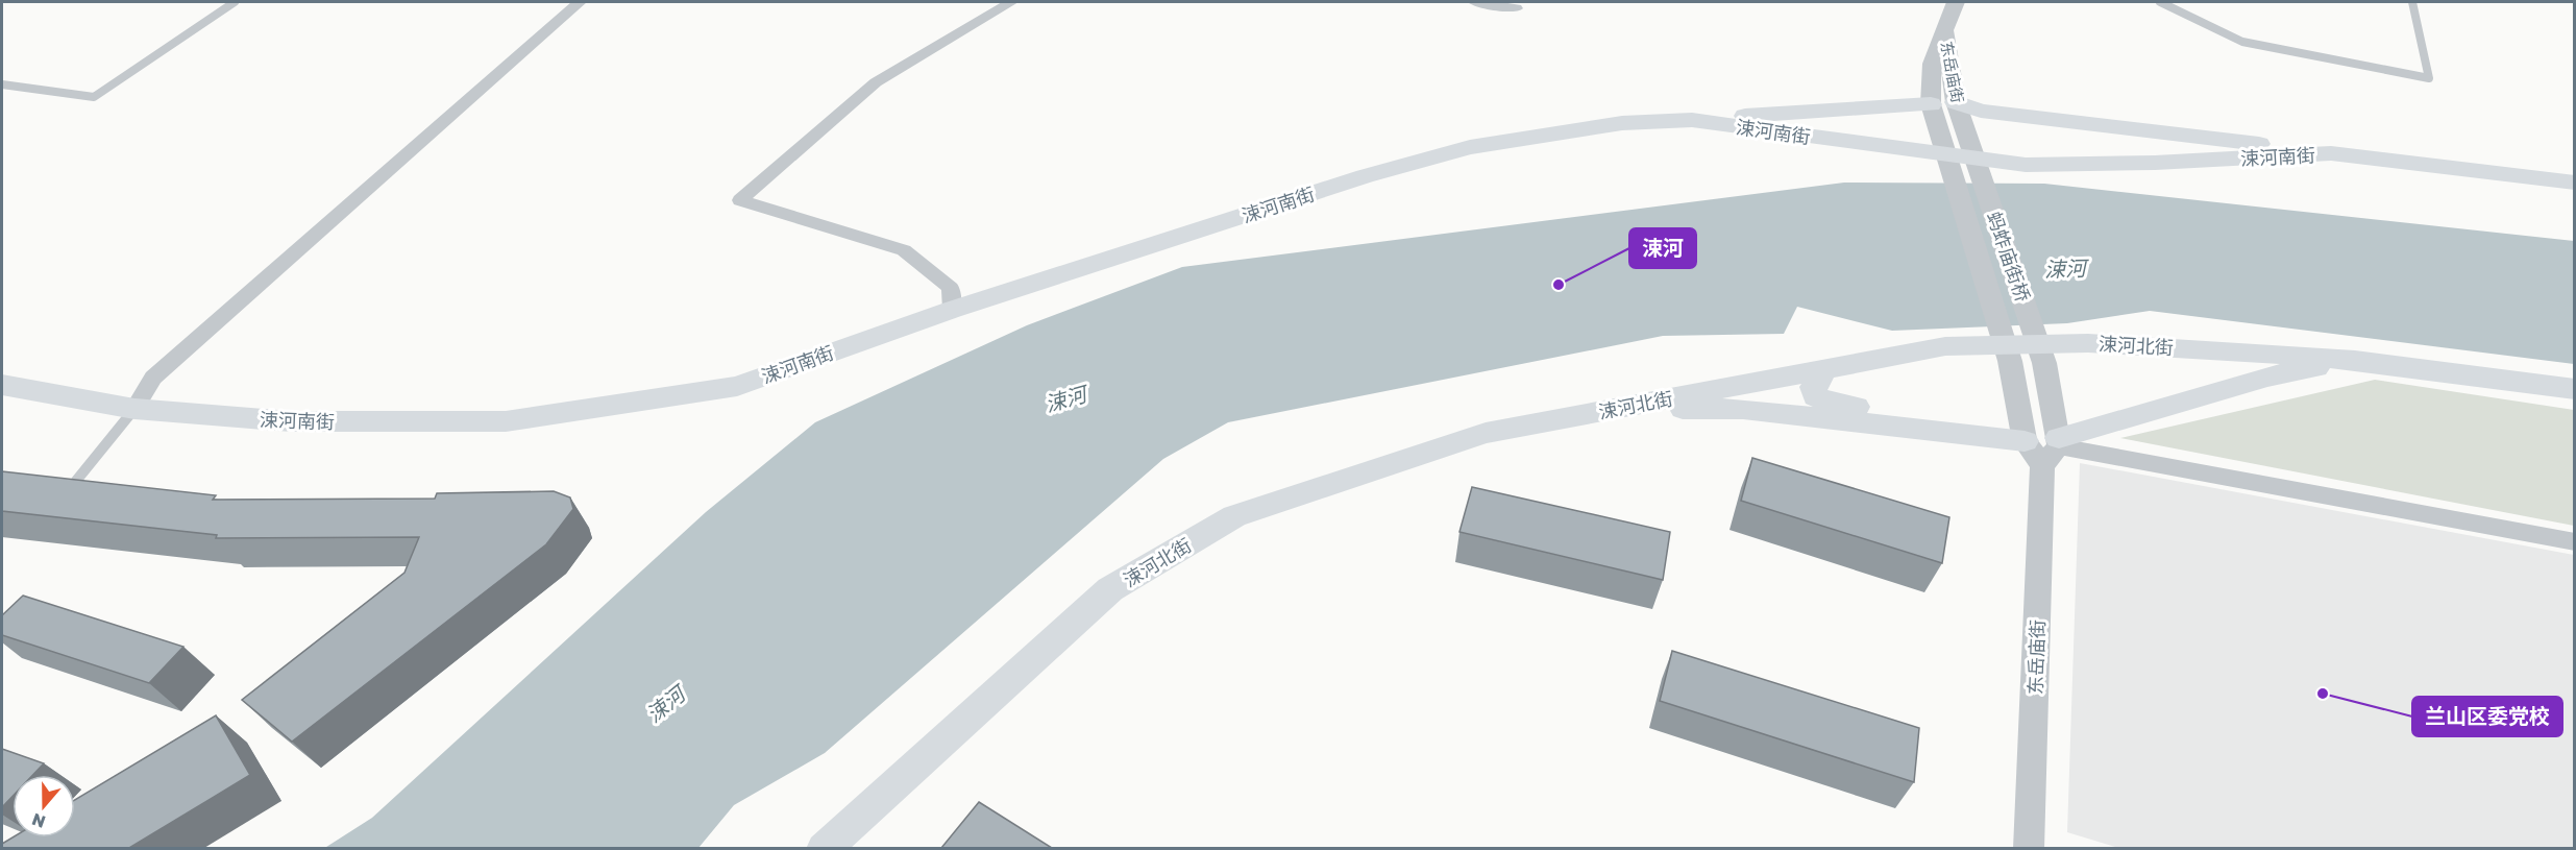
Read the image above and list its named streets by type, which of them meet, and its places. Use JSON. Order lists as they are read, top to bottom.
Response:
{
  "streets": {
    "main road": ["涑河南街", "涑河北街"],
    "street": ["东岳庙街", "蚂蚱庙街桥"]
  },
  "crossings": [
    ["东岳庙街", "蚂蚱庙街桥"]
  ],
  "water": ["涑河"],
  "places": ["涑河", "兰山区委党校"],
  "north": "bottom"
}
